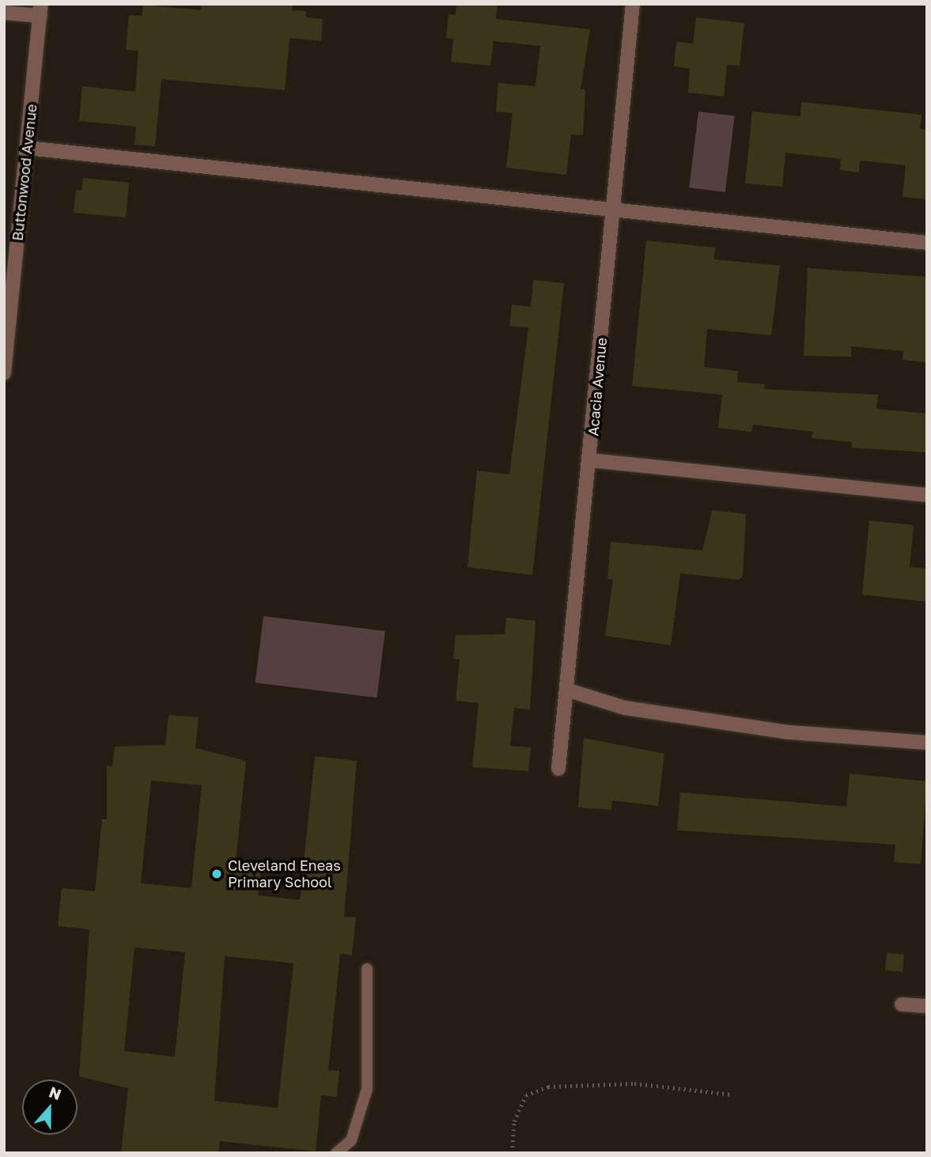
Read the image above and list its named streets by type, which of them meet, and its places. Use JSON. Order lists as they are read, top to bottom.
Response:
{
  "streets": {
    "street": ["Buttonwood Avenue", "Acacia Avenue"]
  },
  "places": ["Cleveland Eneas Primary School"],
  "north": "top"
}
